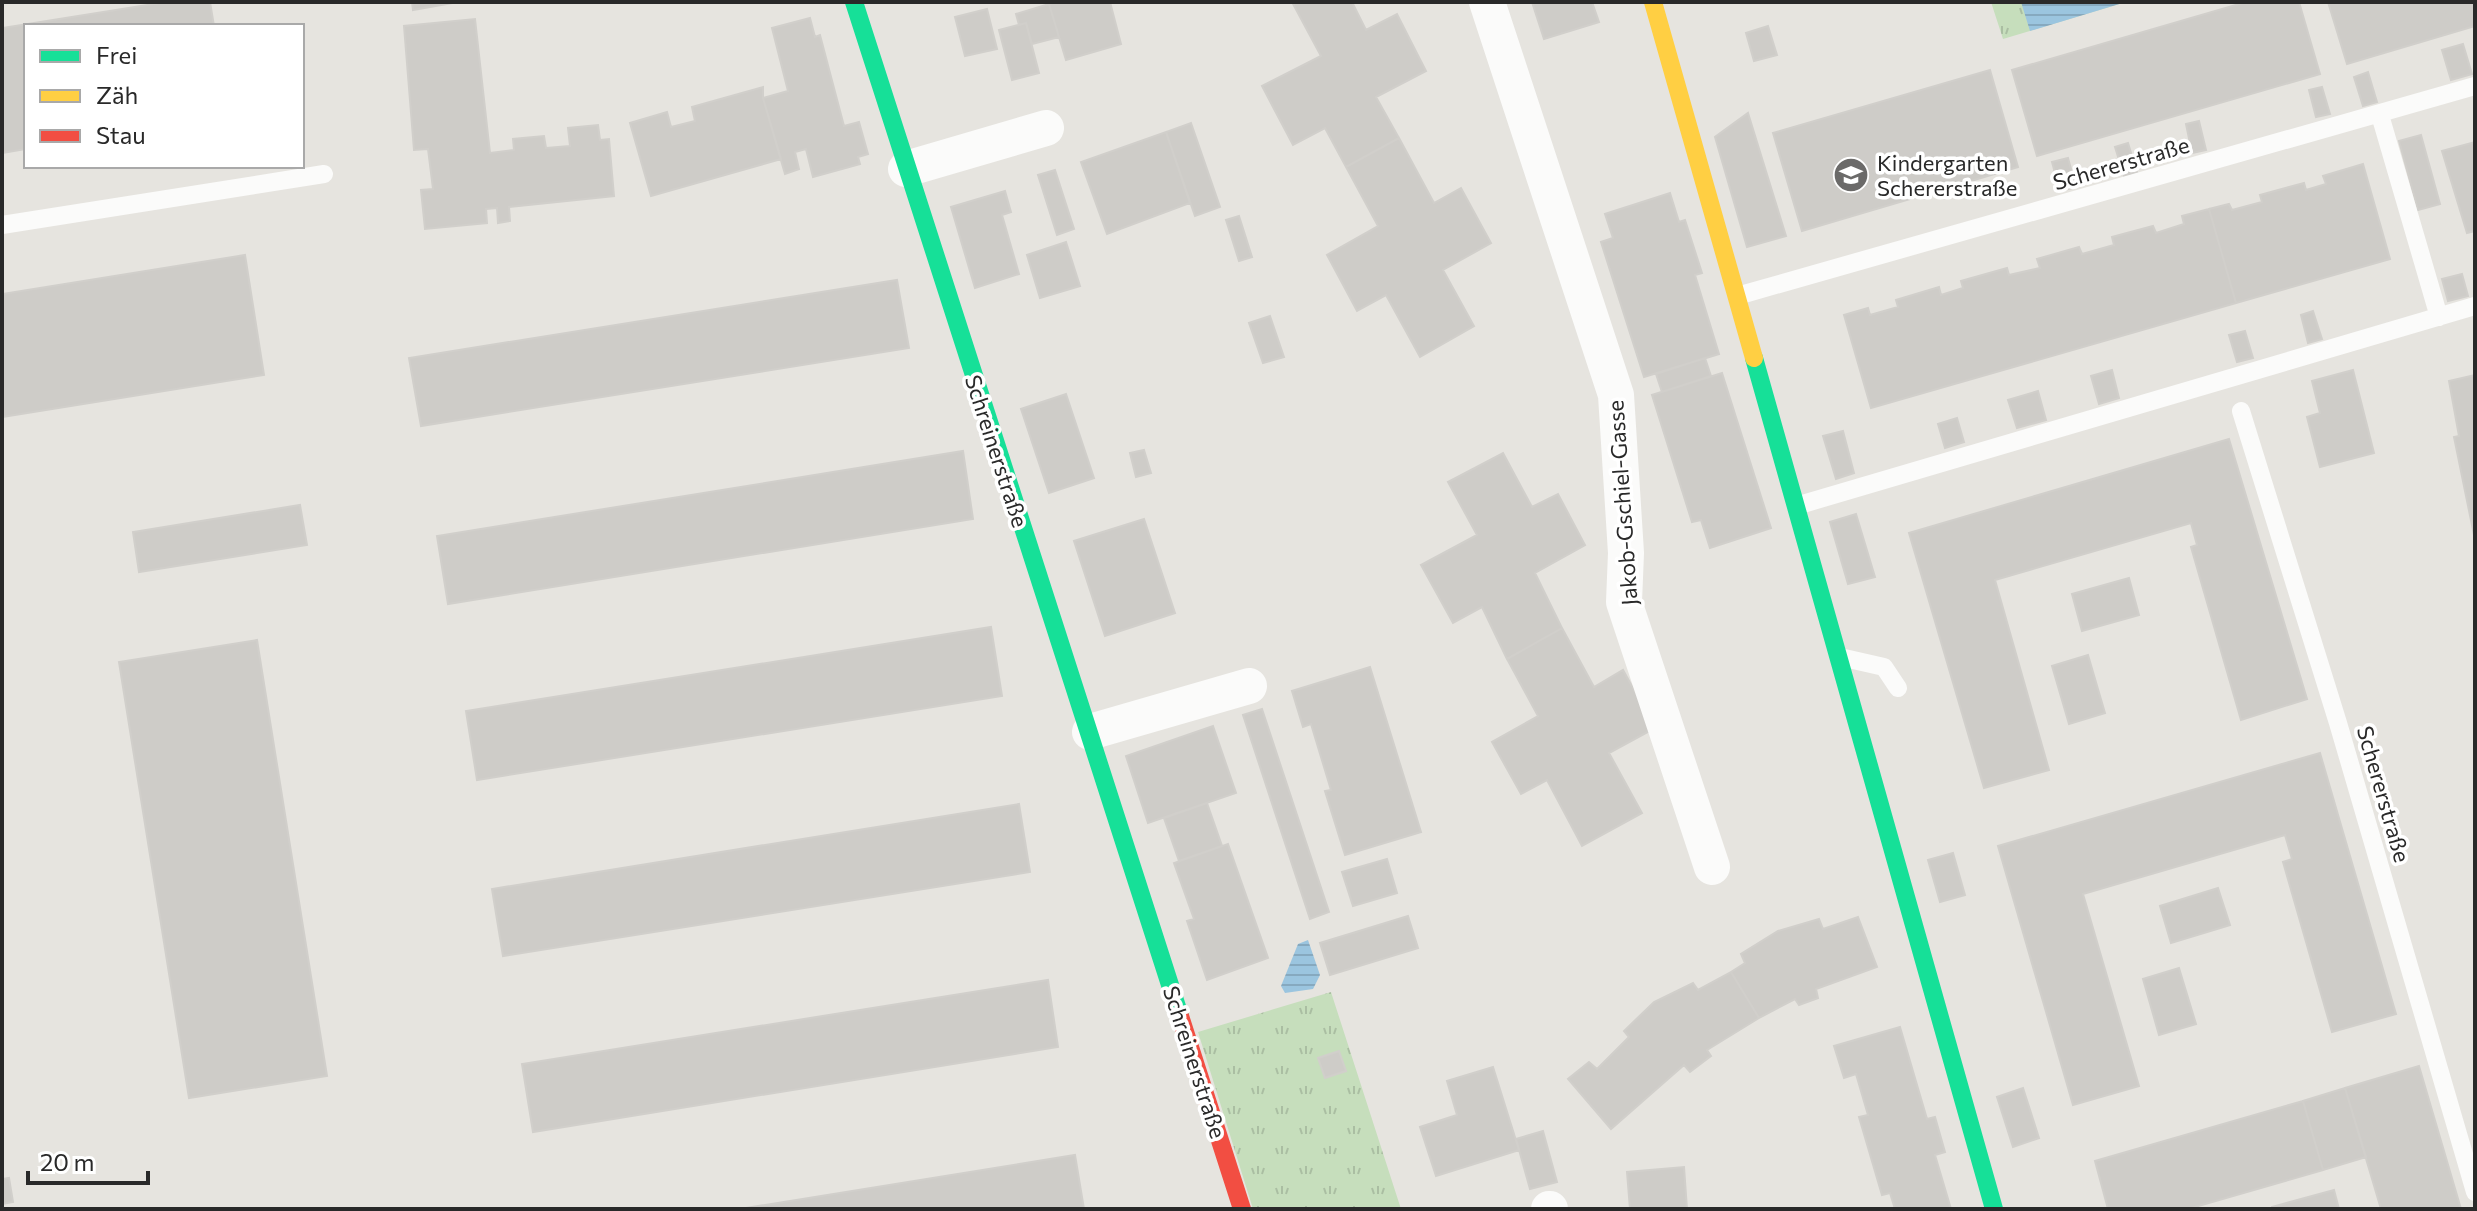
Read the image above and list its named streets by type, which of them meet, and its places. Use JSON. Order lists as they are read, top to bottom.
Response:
{
  "streets": {
    "street": ["Schreinerstraße", "Jakob-Gschiel-Gasse"],
    "lane": ["Schererstraße"]
  },
  "places": {
    "school or university": ["Kindergarten Schererstraße"]
  },
  "legend": ["Frei", "Zäh", "Stau"],
  "scale_bar": "20 m"
}
